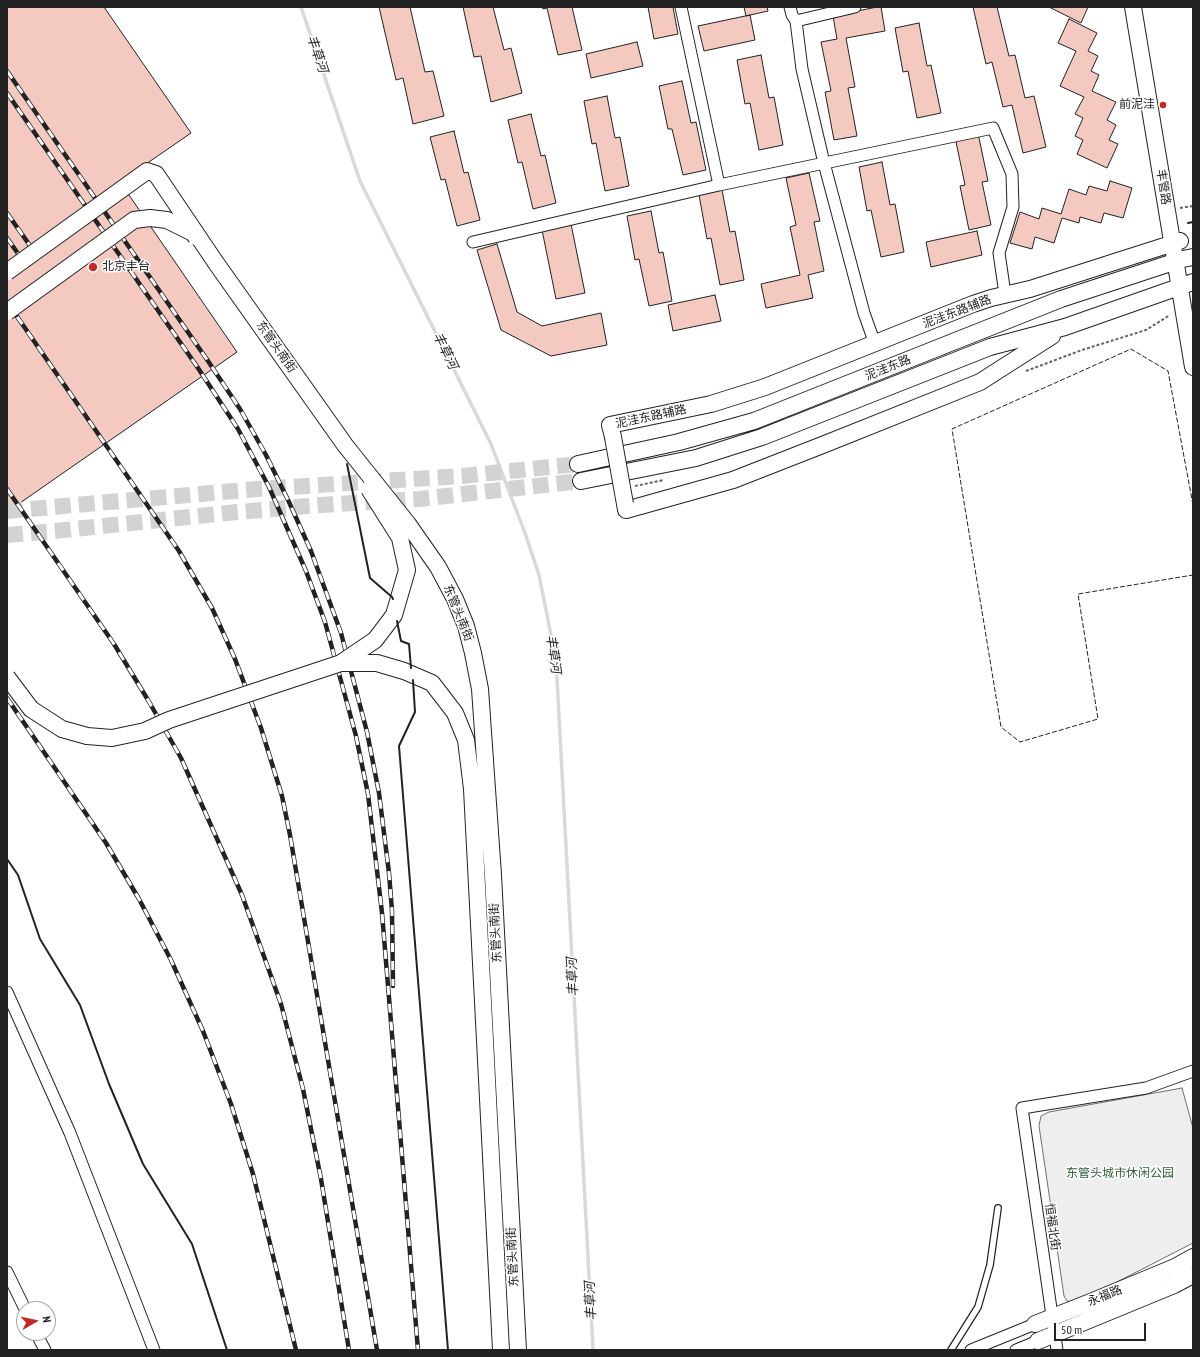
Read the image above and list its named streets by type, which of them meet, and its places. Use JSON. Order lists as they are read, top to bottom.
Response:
{
  "streets": {
    "main road": [
      "丰管路",
      "泥洼东路辅路",
      "东管头南街",
      "泥洼东路",
      "永福路"
    ],
    "street": ["恒福北街"]
  },
  "crossings": [
    ["丰管路", "泥洼东路辅路"],
    ["丰管路", "泥洼东路"],
    ["泥洼东路辅路", "泥洼东路"],
    ["恒福北街", "永福路"]
  ],
  "water": ["丰草河"],
  "parks": ["东管头城市休闲公园"],
  "places": ["前泥洼", "北京丰台"],
  "scale_bar": "50 m",
  "north": "right"
}
